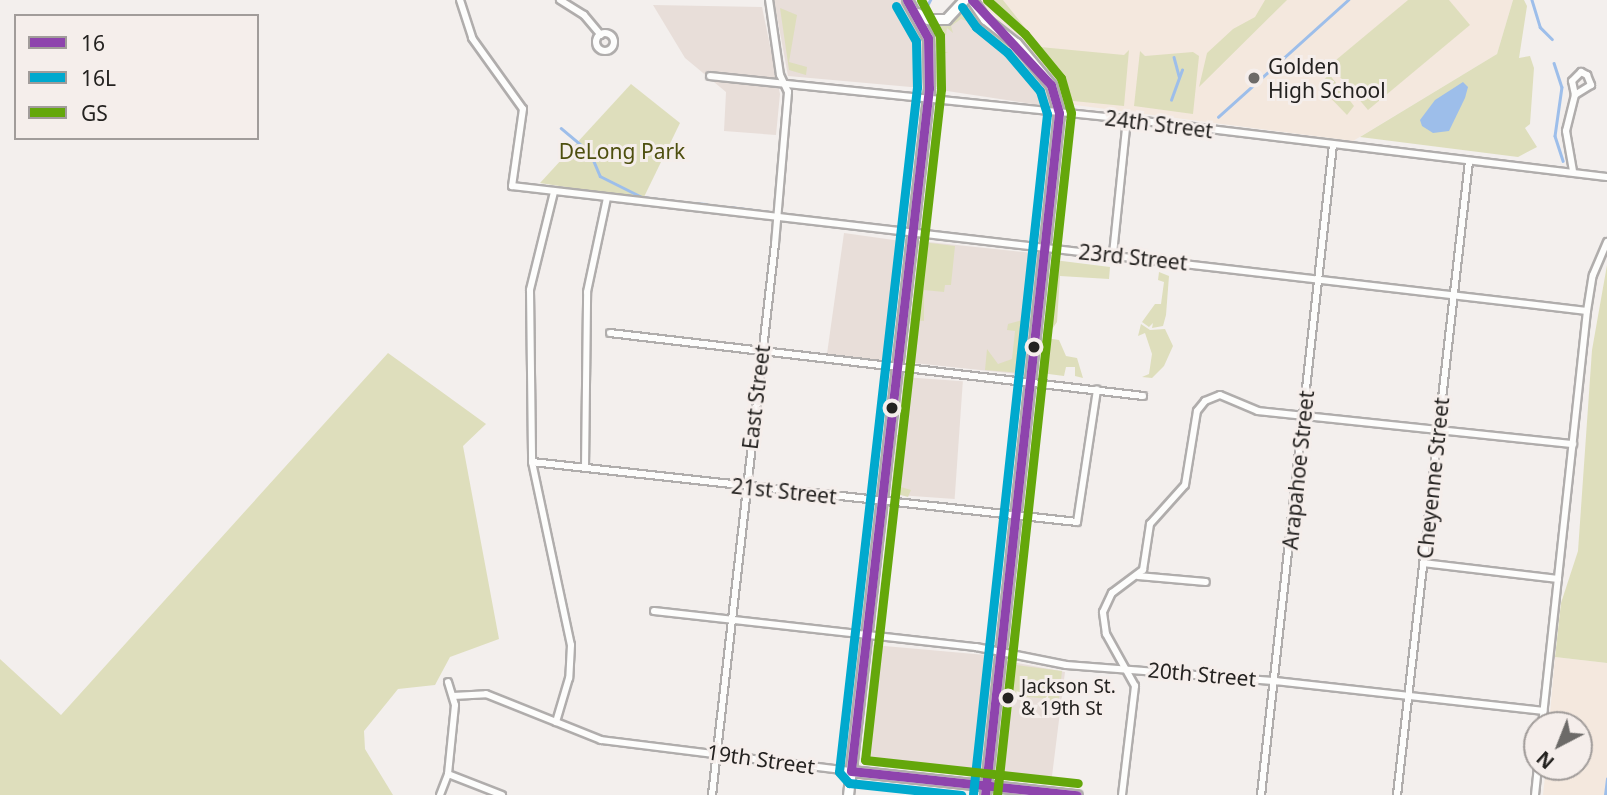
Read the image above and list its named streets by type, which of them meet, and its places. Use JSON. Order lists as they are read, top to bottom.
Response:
{
  "streets": {
    "main road": ["19th Street"],
    "street": [
      "24th Street",
      "23rd Street",
      "East Street",
      "Arapahoe Street",
      "Cheyenne Street",
      "21st Street",
      "20th Street"
    ]
  },
  "crossings": [
    ["24th Street", "East Street"],
    ["24th Street", "Arapahoe Street"],
    ["24th Street", "Cheyenne Street"],
    ["23rd Street", "East Street"],
    ["23rd Street", "Arapahoe Street"],
    ["23rd Street", "Cheyenne Street"],
    ["East Street", "21st Street"],
    ["East Street", "20th Street"],
    ["East Street", "19th Street"],
    ["Arapahoe Street", "20th Street"],
    ["Cheyenne Street", "20th Street"]
  ],
  "parks": ["DeLong Park"],
  "places": ["Golden High School", "Jackson St. & 19th St"],
  "lines": ["transit line 16", "transit line GS", "transit line 16L"],
  "legend": ["16", "16L", "GS"],
  "north": "bottom left"
}
